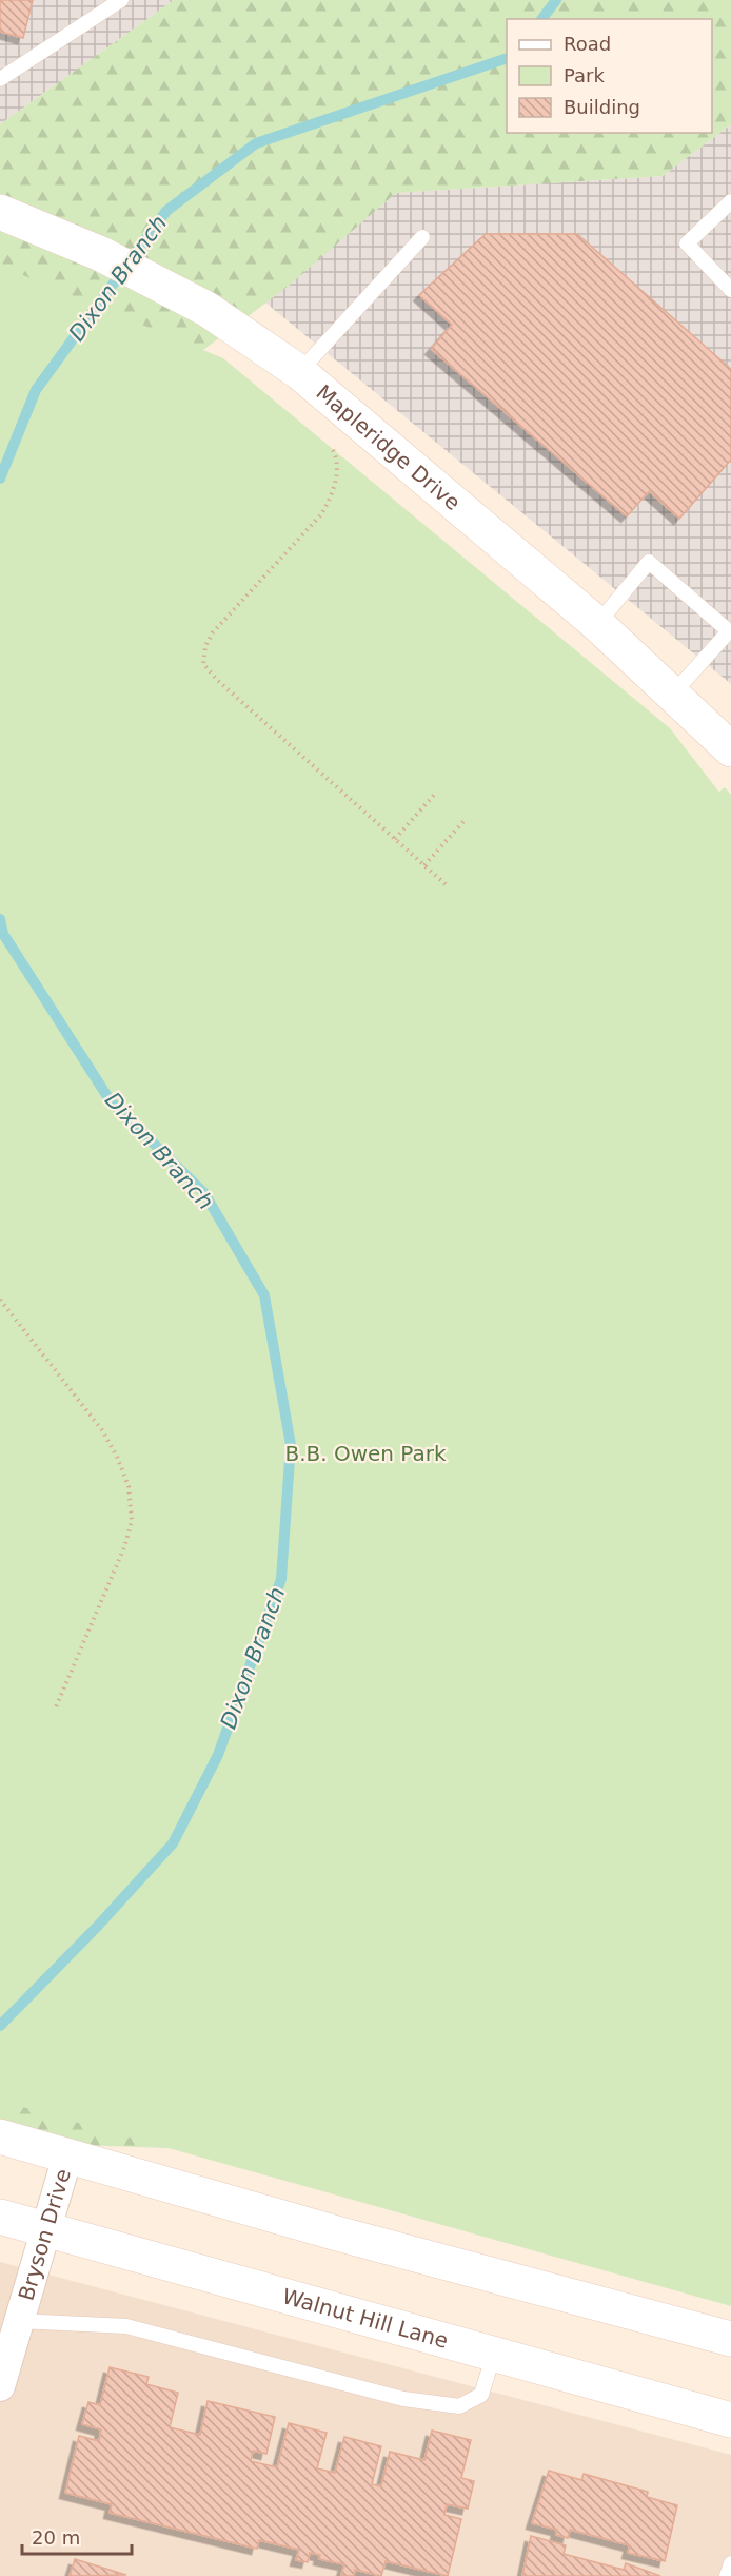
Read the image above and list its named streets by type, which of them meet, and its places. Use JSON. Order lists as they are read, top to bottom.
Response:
{
  "streets": {
    "main road": ["Mapleridge Drive", "Walnut Hill Lane"],
    "street": ["Bryson Drive"]
  },
  "crossings": [
    ["Bryson Drive", "Walnut Hill Lane"]
  ],
  "water": ["Dixon Branch"],
  "parks": ["B.B. Owen Park"],
  "legend": ["Road", "Park", "Building"],
  "scale_bar": "20 m"
}
